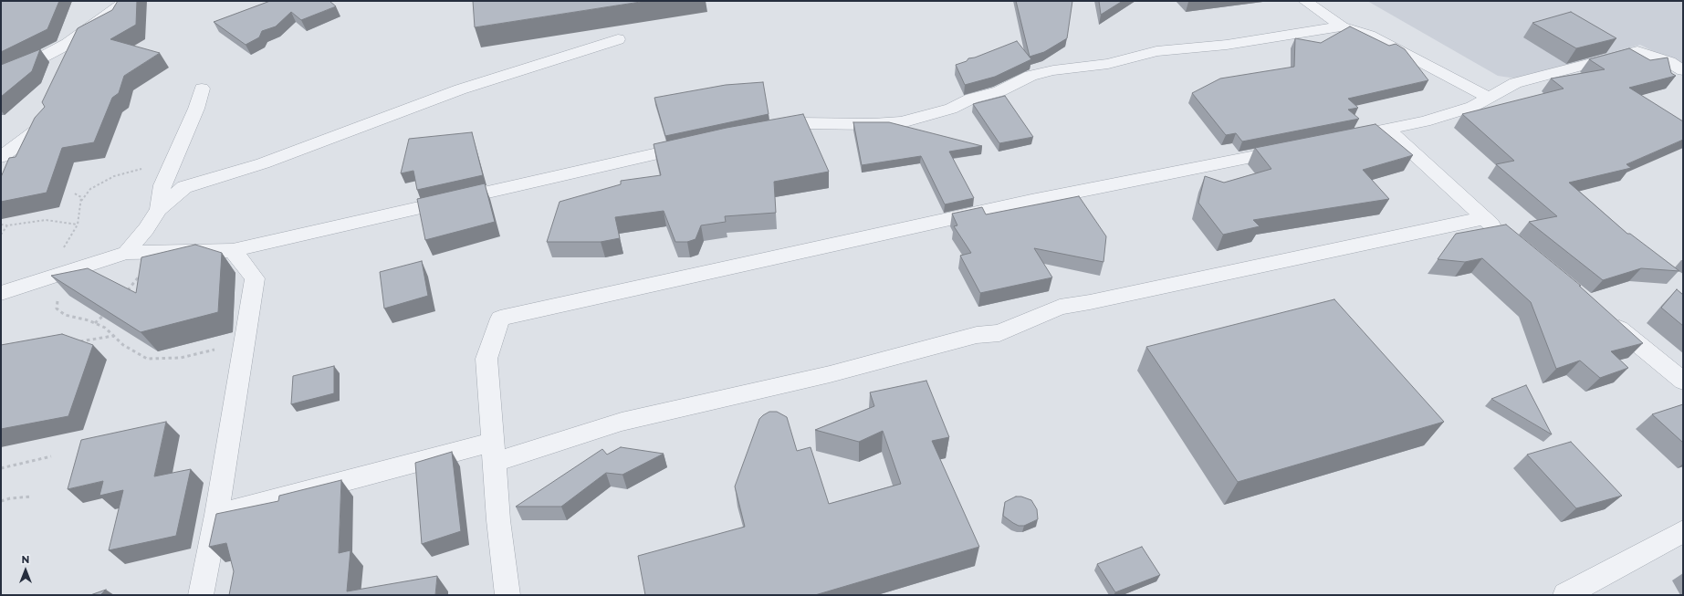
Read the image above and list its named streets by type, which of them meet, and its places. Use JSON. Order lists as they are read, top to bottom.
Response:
{
  "north": "top"
}
